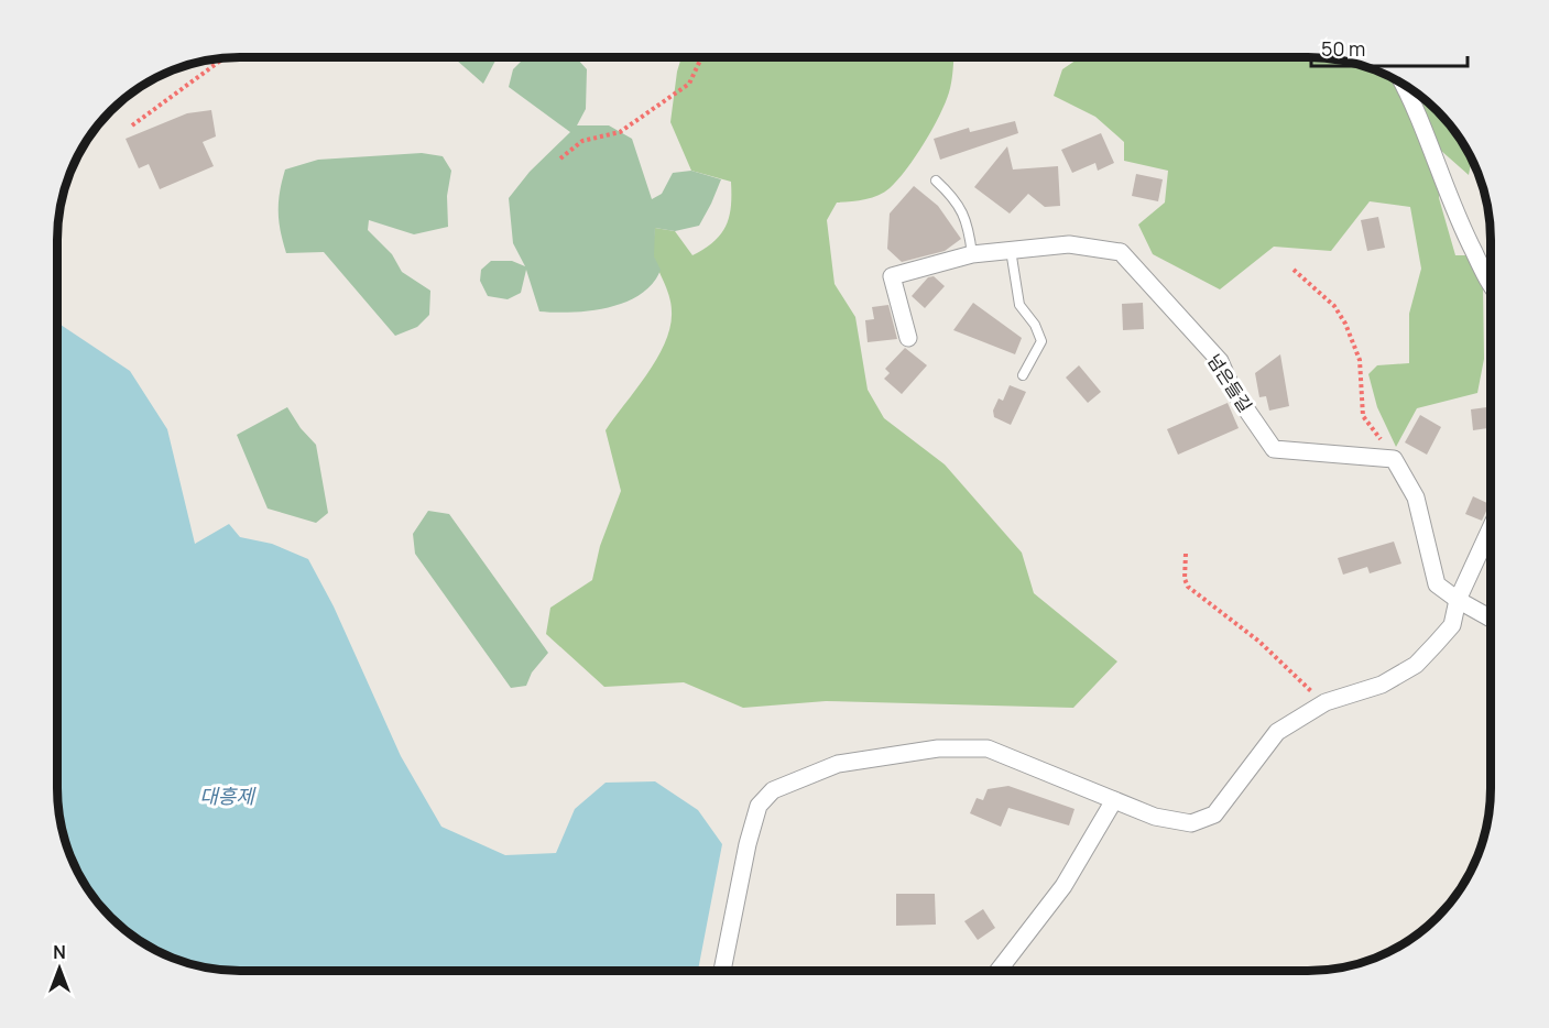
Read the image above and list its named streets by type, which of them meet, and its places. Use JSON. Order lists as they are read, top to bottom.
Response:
{
  "streets": {
    "street": ["넘은들길"]
  },
  "water": ["대흥제"],
  "scale_bar": "50 m",
  "north": "top"
}
